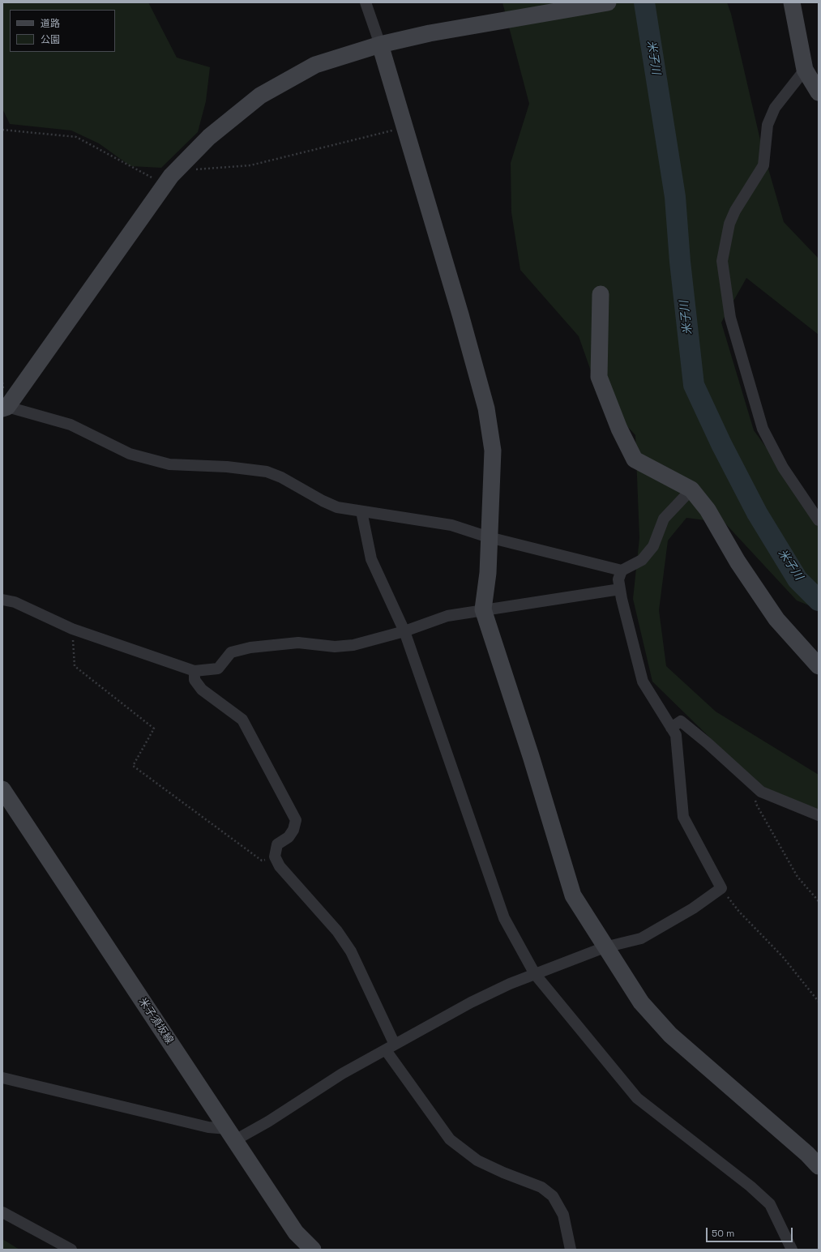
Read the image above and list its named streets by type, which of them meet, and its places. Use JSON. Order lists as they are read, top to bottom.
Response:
{
  "streets": {
    "street": ["米子須坂線"]
  },
  "water": ["米子川"],
  "legend": ["道路", "公園"],
  "scale_bar": "50 m"
}
